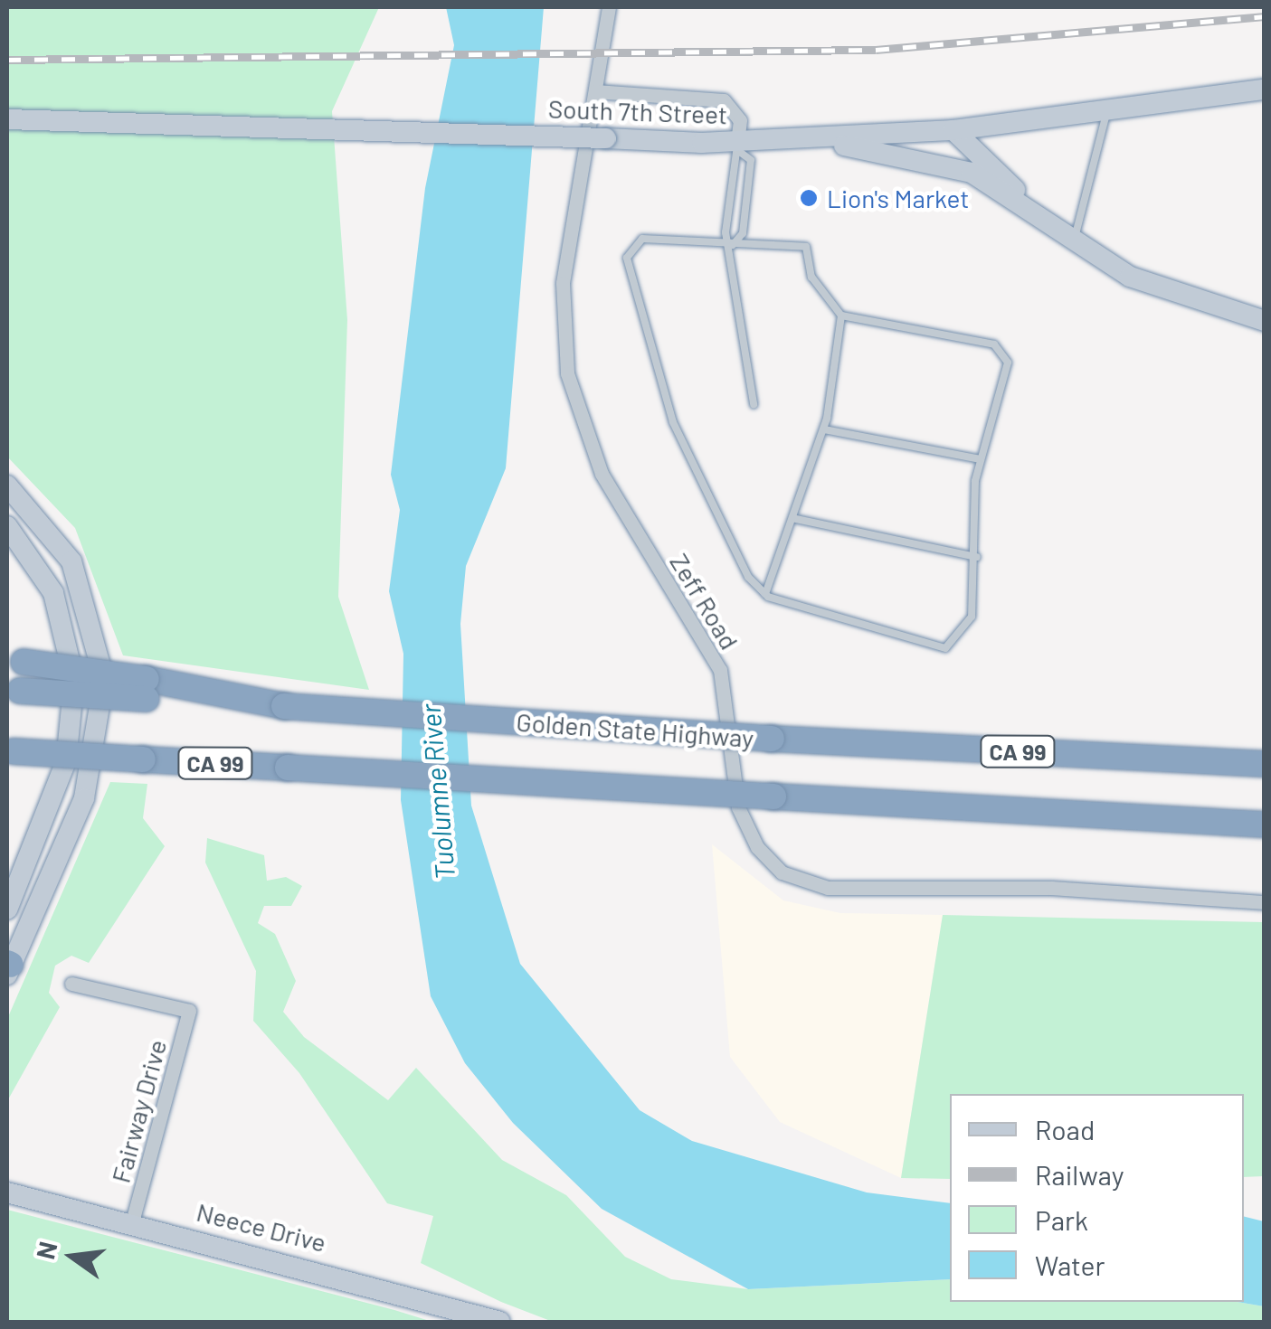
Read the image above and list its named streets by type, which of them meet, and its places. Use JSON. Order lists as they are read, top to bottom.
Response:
{
  "streets": {
    "highway": ["Golden State Highway", "CA 99"],
    "street": [
      "South 7th Street",
      "Zeff Road",
      "Fairway Drive",
      "Neece Drive"
    ]
  },
  "crossings": [
    ["Fairway Drive", "Neece Drive"]
  ],
  "water": ["Tuolumne River"],
  "places": ["Lion's Market"],
  "legend": [
    "Road",
    "Railway",
    "Park",
    "Water"
  ],
  "north": "left"
}
